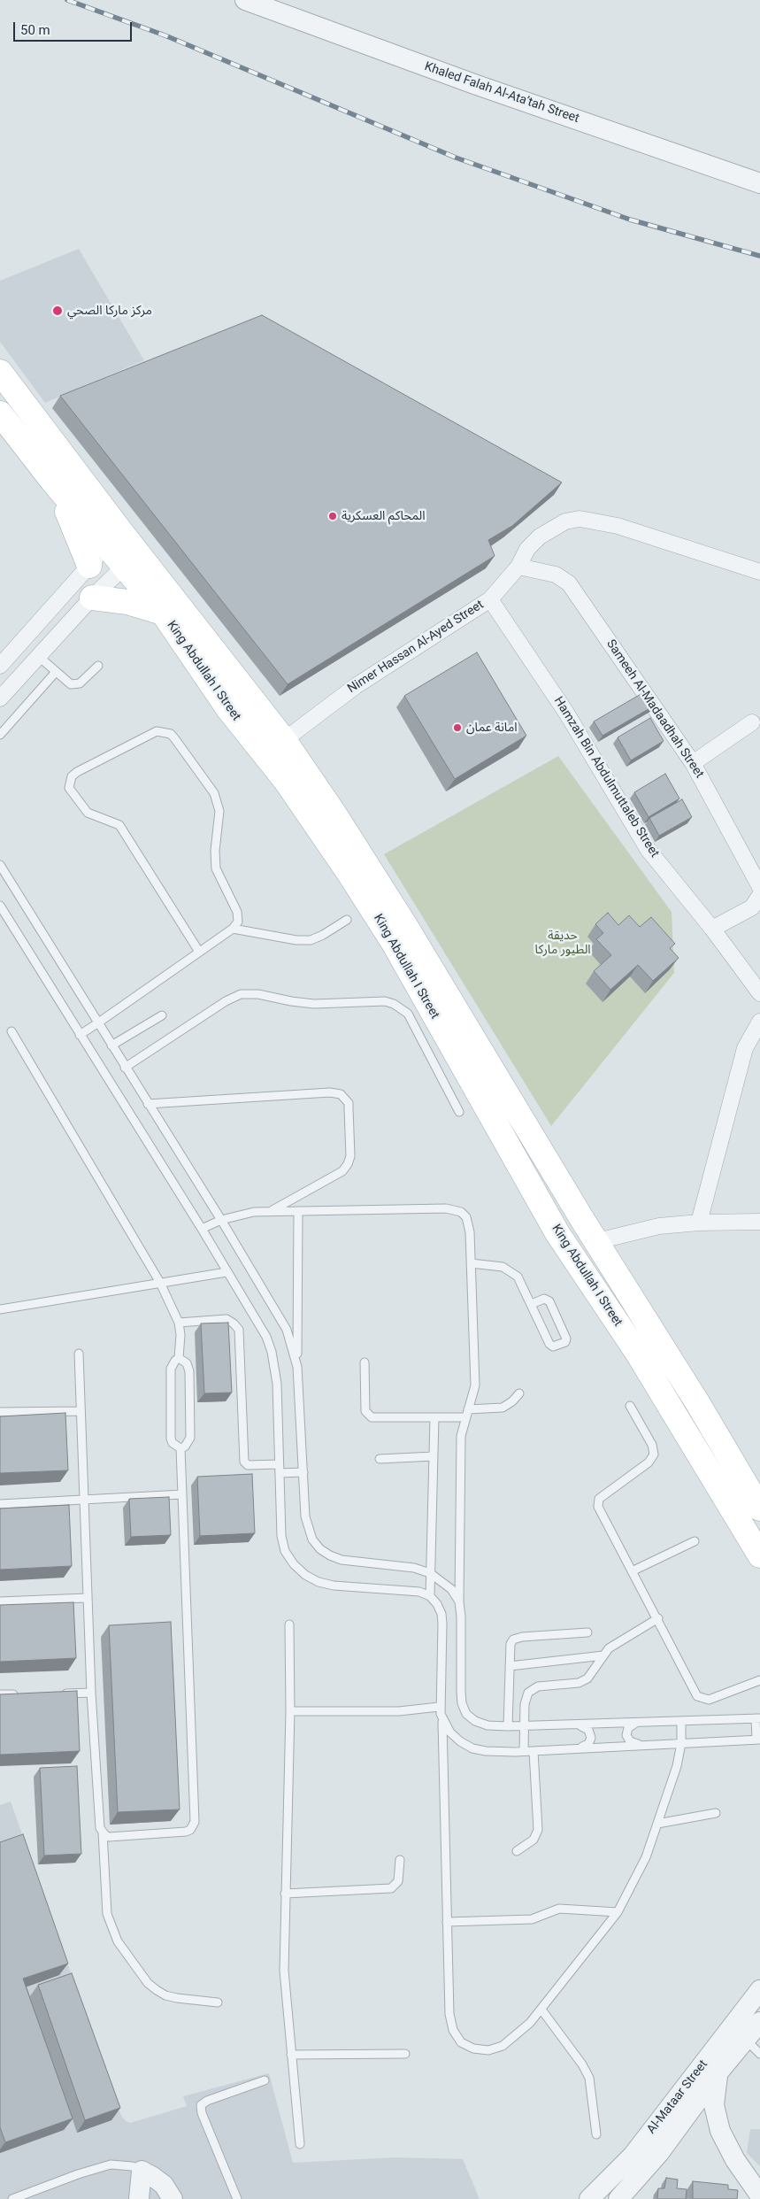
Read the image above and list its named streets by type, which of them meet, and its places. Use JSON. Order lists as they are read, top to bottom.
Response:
{
  "streets": {
    "main road": ["King Abdullah I Street"],
    "street": [
      "Khaled Falah Al-Ata’tah Street",
      "Nimer Hassan Al-Ayed Street",
      "Sameeh Al-Madaadhah Street",
      "Hamzah Bin Abdulmuttaleb Street",
      "Al-Mataar Street"
    ]
  },
  "crossings": [
    ["Nimer Hassan Al-Ayed Street", "King Abdullah I Street"],
    ["Nimer Hassan Al-Ayed Street", "Sameeh Al-Madaadhah Street"],
    ["Nimer Hassan Al-Ayed Street", "Hamzah Bin Abdulmuttaleb Street"]
  ],
  "parks": ["حديقة الطيور ماركا"],
  "places": ["مركز ماركا الصحي", "المحاكم العسكرية", "امانة عمان"],
  "scale_bar": "50 m"
}
